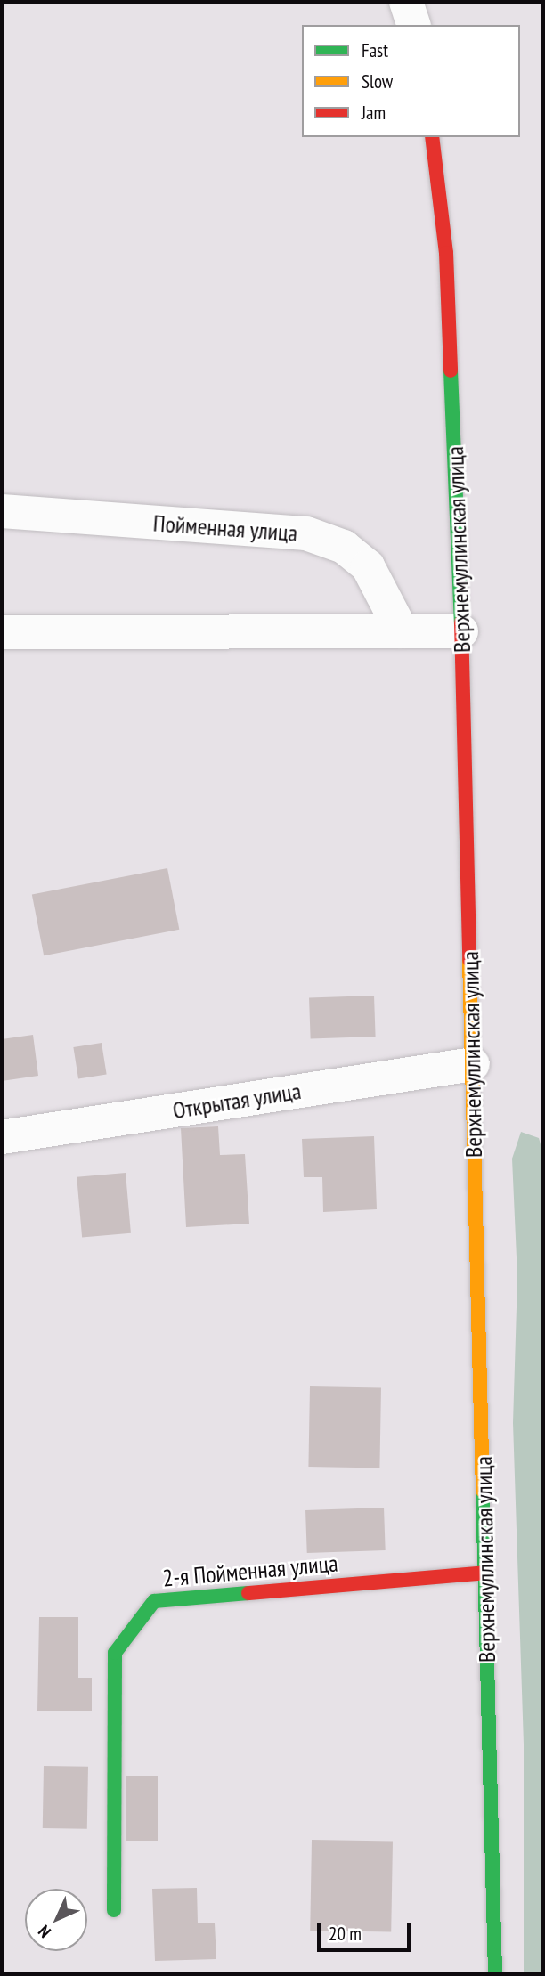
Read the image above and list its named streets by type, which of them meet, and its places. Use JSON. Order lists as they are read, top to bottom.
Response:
{
  "streets": {
    "street": [
      "Пойменная улица",
      "Верхнемуллинская улица",
      "Открытая улица",
      "2-я Пойменная улица"
    ]
  },
  "crossings": [
    ["Верхнемуллинская улица", "Открытая улица"],
    ["Верхнемуллинская улица", "2-я Пойменная улица"]
  ],
  "legend": ["Fast", "Slow", "Jam"],
  "scale_bar": "20 m",
  "north": "bottom left"
}
